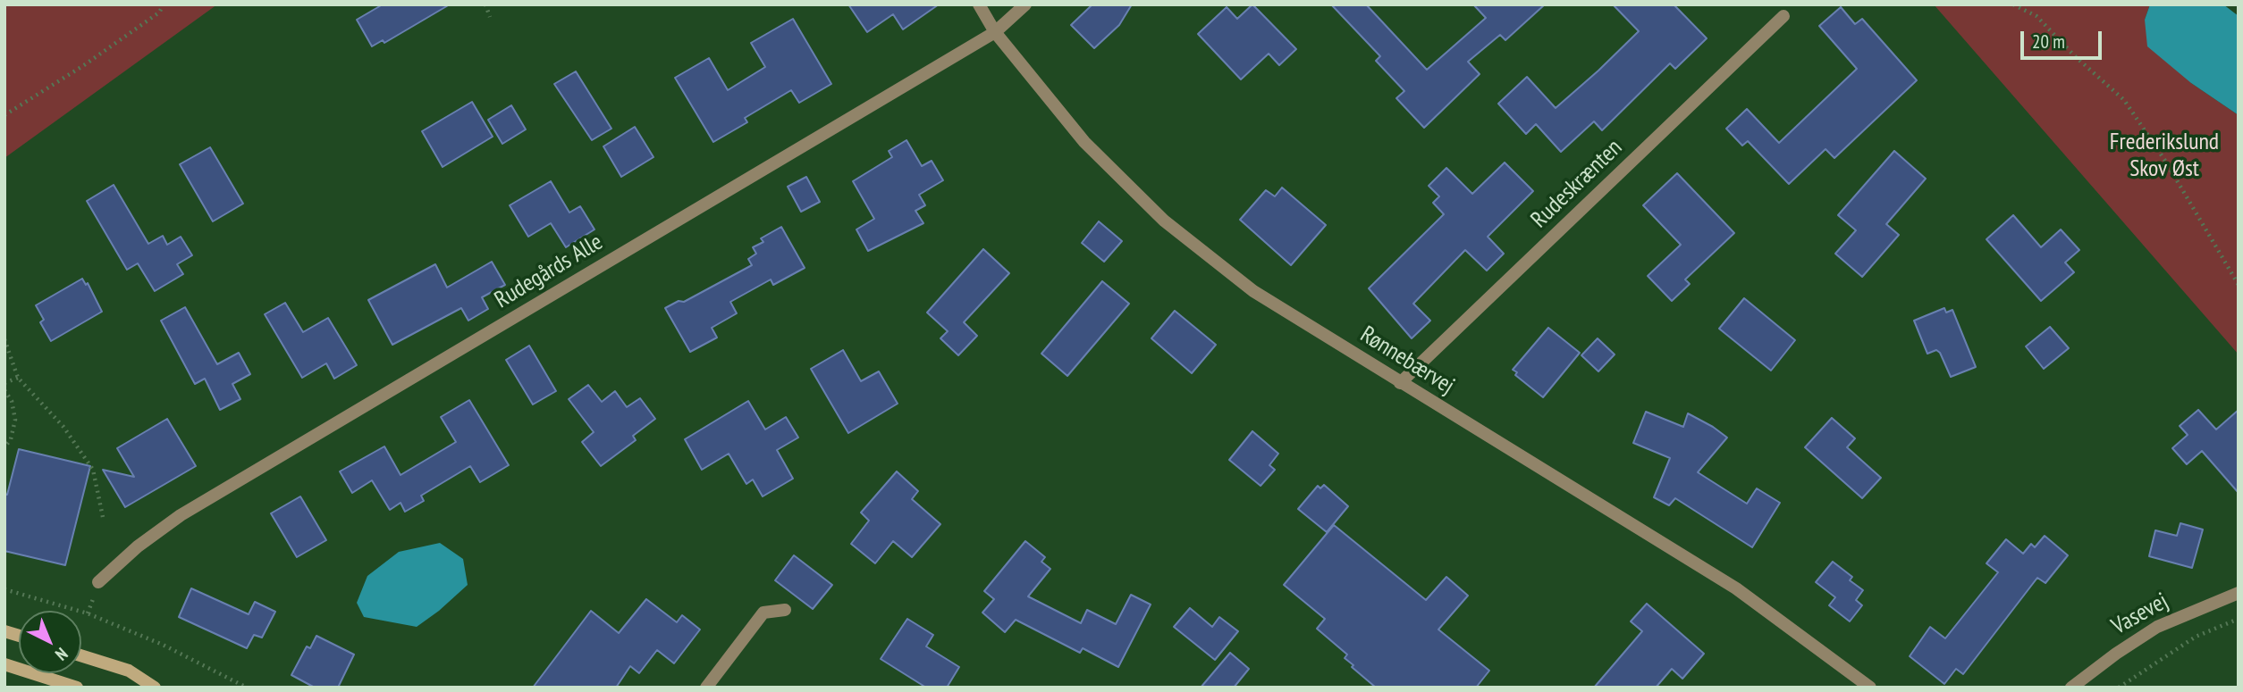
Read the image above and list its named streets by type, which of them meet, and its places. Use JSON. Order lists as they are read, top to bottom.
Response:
{
  "streets": {
    "street": [
      "Rudeskrænten",
      "Rudegårds Alle",
      "Rønnebærvej",
      "Vasevej"
    ]
  },
  "crossings": [
    ["Rudeskrænten", "Rønnebærvej"],
    ["Rudegårds Alle", "Rønnebærvej"]
  ],
  "parks": ["Frederikslund Skov Øst"],
  "scale_bar": "20 m",
  "north": "bottom right"
}
